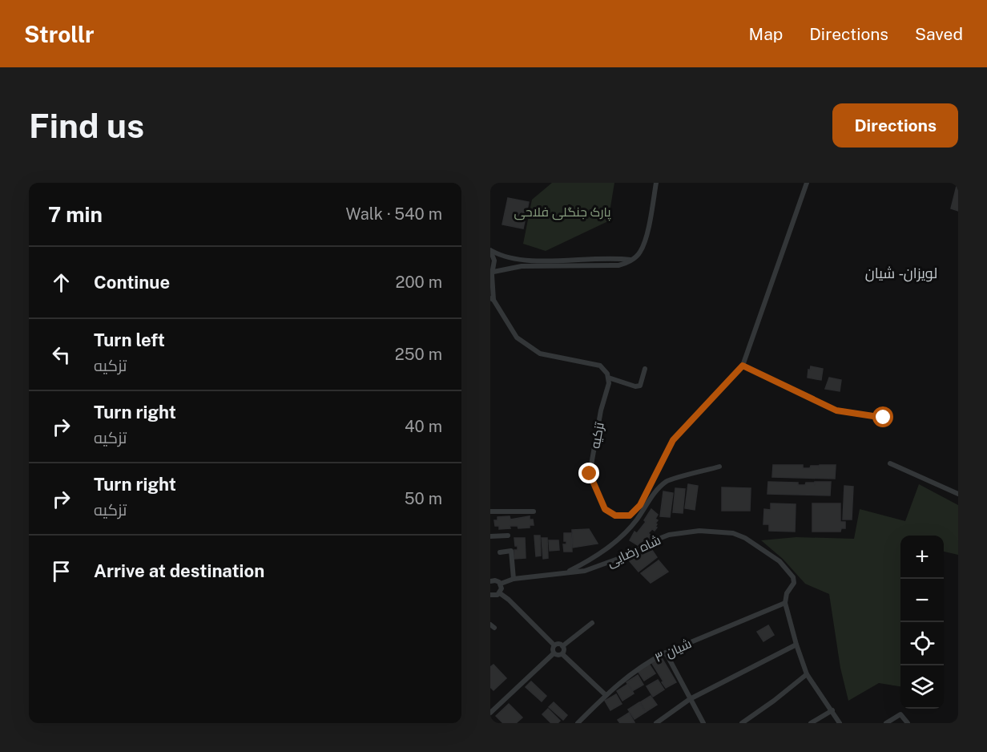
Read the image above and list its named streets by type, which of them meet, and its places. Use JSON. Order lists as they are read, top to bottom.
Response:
{
  "streets": {
    "street": ["تزکیه", "شاه رضایی", "شیان ۳"]
  },
  "crossings": [
    ["شاه رضایی", "شیان ۳"]
  ],
  "districts": ["لویزان - شیان"],
  "parks": ["پارک جنگلی فلاحی"],
  "page": {
    "header": "Strollr",
    "nav": ["Map", "Directions", "Saved"],
    "buttons": "Directions",
    "title": "Find us",
    "heading": ["7 min", "Walk · 540 m"],
    "list": [
      ["Continue", "200 m"],
      ["Turn left", "تزکیه", "250 m"],
      ["Turn right", "تزکیه", "40 m"],
      ["Turn right", "تزکیه", "50 m"],
      "Arrive at destination"
    ],
    "map_buttons": ["+", "−"]
  }
}
